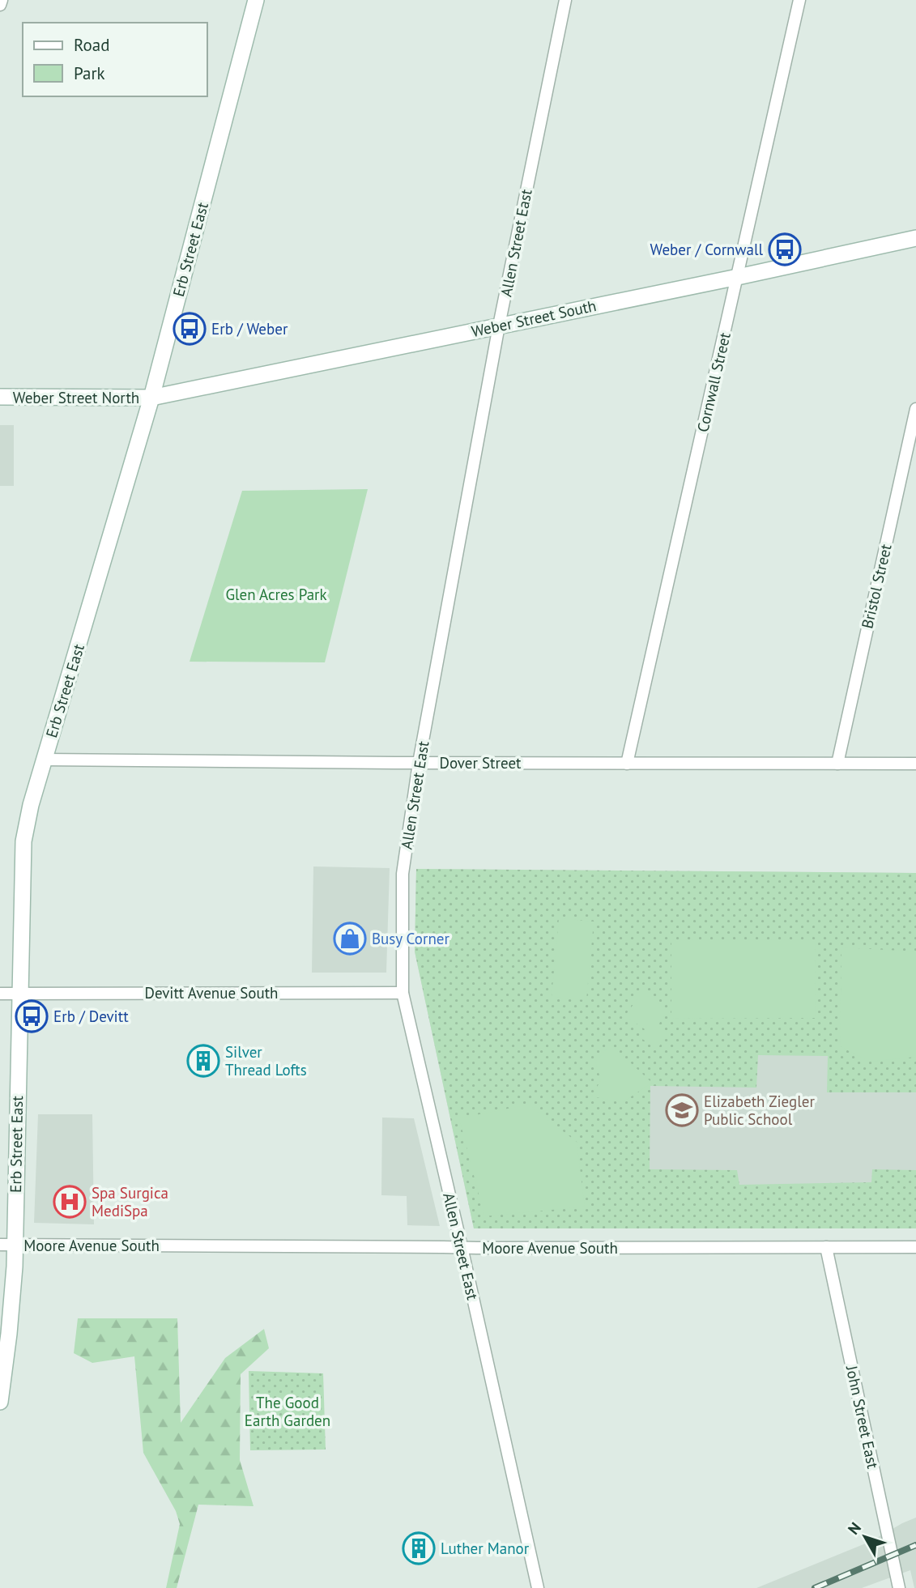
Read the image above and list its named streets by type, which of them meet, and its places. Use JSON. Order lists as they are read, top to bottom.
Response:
{
  "streets": {
    "main road": ["Erb Street East", "Weber Street South", "Weber Street North"],
    "street": [
      "Allen Street East",
      "Cornwall Street",
      "Bristol Street",
      "Dover Street",
      "Devitt Avenue South",
      "Moore Avenue South",
      "John Street East"
    ]
  },
  "crossings": [
    ["Allen Street East", "Weber Street South"],
    ["Allen Street East", "Dover Street"],
    ["Allen Street East", "Devitt Avenue South"],
    ["Allen Street East", "Moore Avenue South"],
    ["Erb Street East", "Weber Street South"],
    ["Erb Street East", "Weber Street North"],
    ["Erb Street East", "Dover Street"],
    ["Erb Street East", "Devitt Avenue South"],
    ["Erb Street East", "Moore Avenue South"],
    ["Weber Street South", "Cornwall Street"],
    ["Weber Street South", "Weber Street North"],
    ["Cornwall Street", "Dover Street"],
    ["Bristol Street", "Dover Street"],
    ["Moore Avenue South", "John Street East"]
  ],
  "parks": ["Glen Acres Park", "The Good Earth Garden"],
  "places": {
    "bus stop": ["Weber / Cornwall", "Erb / Weber", "Erb / Devitt"],
    "shop": ["Busy Corner"],
    "building": ["Silver Thread Lofts", "Luther Manor"],
    "school or university": ["Elizabeth Ziegler Public School"],
    "hospital": ["Spa Surgica MediSpa"]
  },
  "legend": ["Road", "Park"],
  "north": "top left"
}
